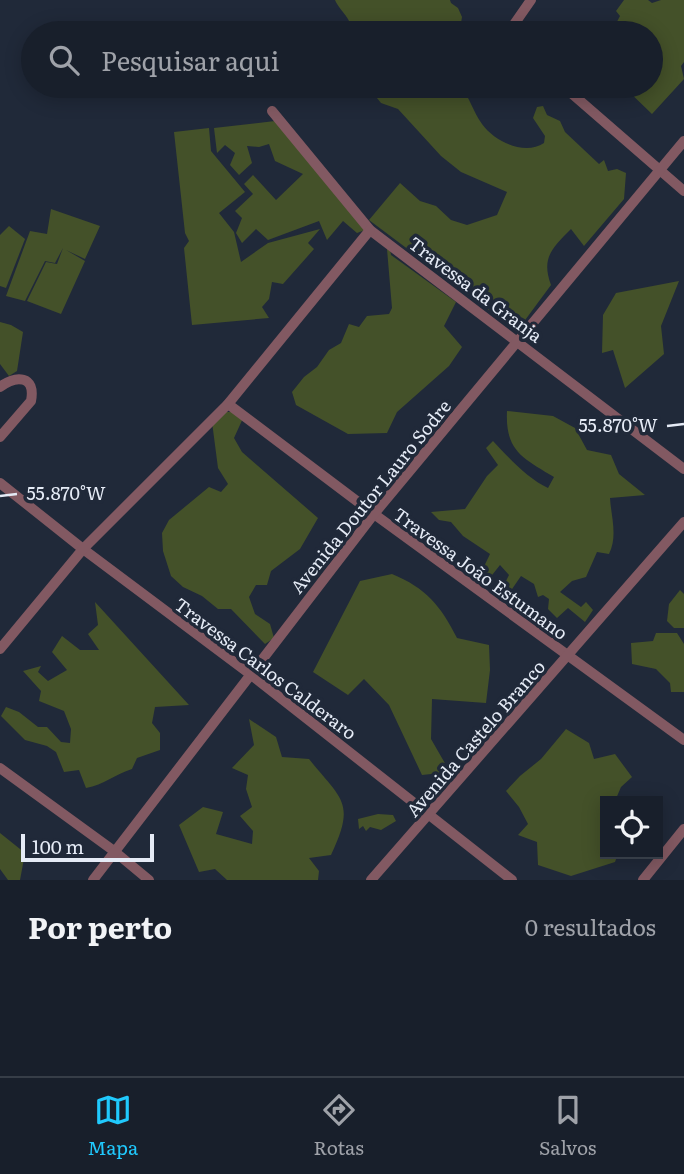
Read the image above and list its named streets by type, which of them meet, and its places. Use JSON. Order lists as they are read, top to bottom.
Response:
{
  "streets": {
    "street": [
      "Travessa da Granja",
      "Avenida Doutor Lauro Sodre",
      "Travessa João Estumano",
      "Travessa Carlos Calderaro",
      "Avenida Castelo Branco"
    ]
  },
  "crossings": [
    ["Travessa da Granja", "Avenida Doutor Lauro Sodre"],
    ["Avenida Doutor Lauro Sodre", "Travessa João Estumano"],
    ["Avenida Doutor Lauro Sodre", "Travessa Carlos Calderaro"],
    ["Travessa João Estumano", "Avenida Castelo Branco"],
    ["Travessa Carlos Calderaro", "Avenida Castelo Branco"]
  ],
  "scale_bar": "100 m",
  "page": {
    "search": "Pesquisar aqui",
    "scale": "100 m",
    "heading": ["Por perto", "0 resultados"],
    "nav": ["Mapa", "Rotas", "Salvos"]
  },
  "coordinates": ["55.870°W"]
}
